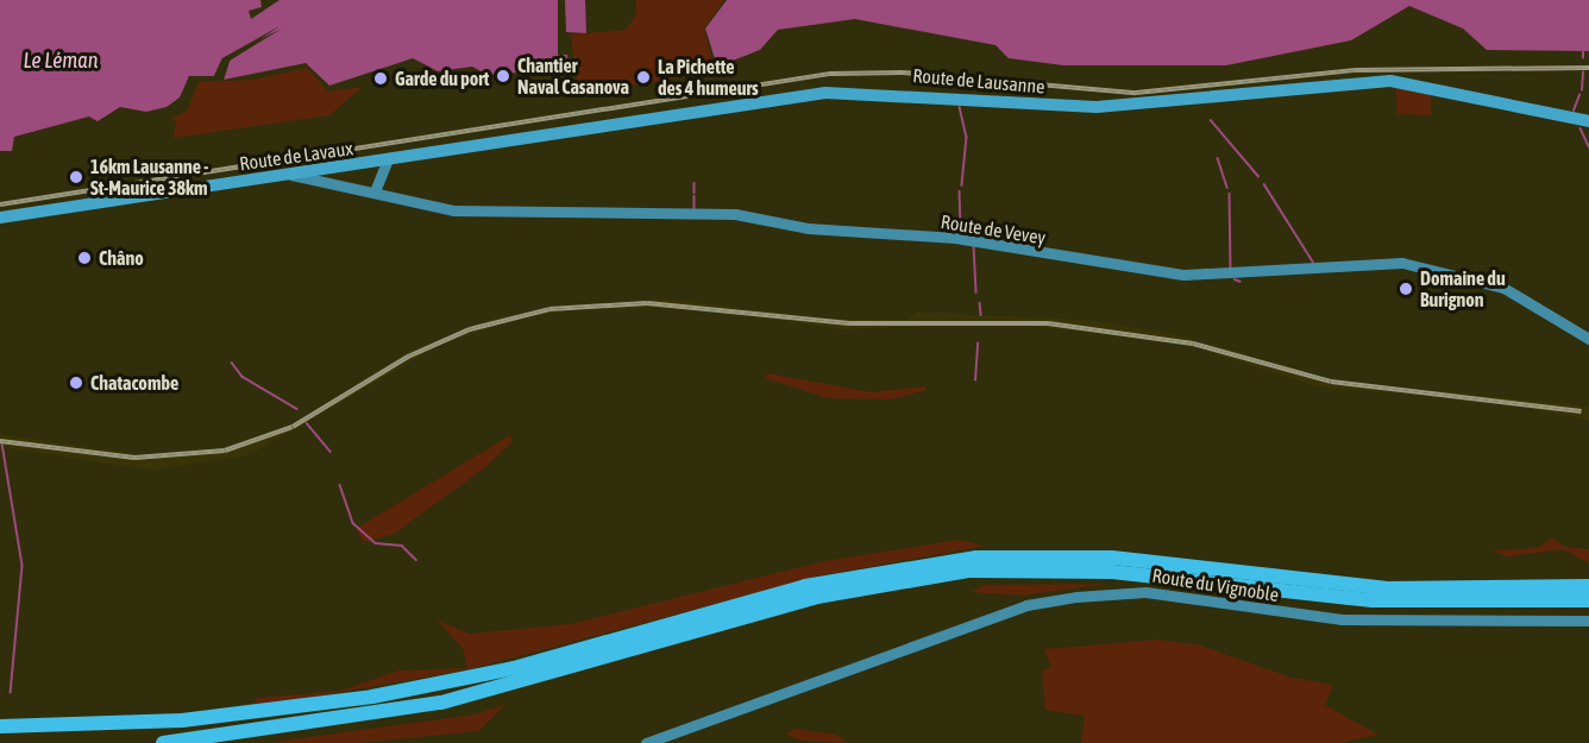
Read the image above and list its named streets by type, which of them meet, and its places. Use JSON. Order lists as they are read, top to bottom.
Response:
{
  "streets": {
    "main road": [
      "Route de Lausanne",
      "Route de Lavaux",
      "Route de Vevey",
      "Route du Vignoble"
    ]
  },
  "crossings": [
    ["Route de Lausanne", "Route de Lavaux"],
    ["Route de Lavaux", "Route de Vevey"]
  ],
  "water": ["Le Léman"],
  "places": [
    "Chantier Naval Casanova",
    "La Pichette des 4 humeurs",
    "Garde du port",
    "16km Lausanne - St-Maurice 38km",
    "Châno",
    "Domaine du Burignon",
    "Chatacombe"
  ]
}
